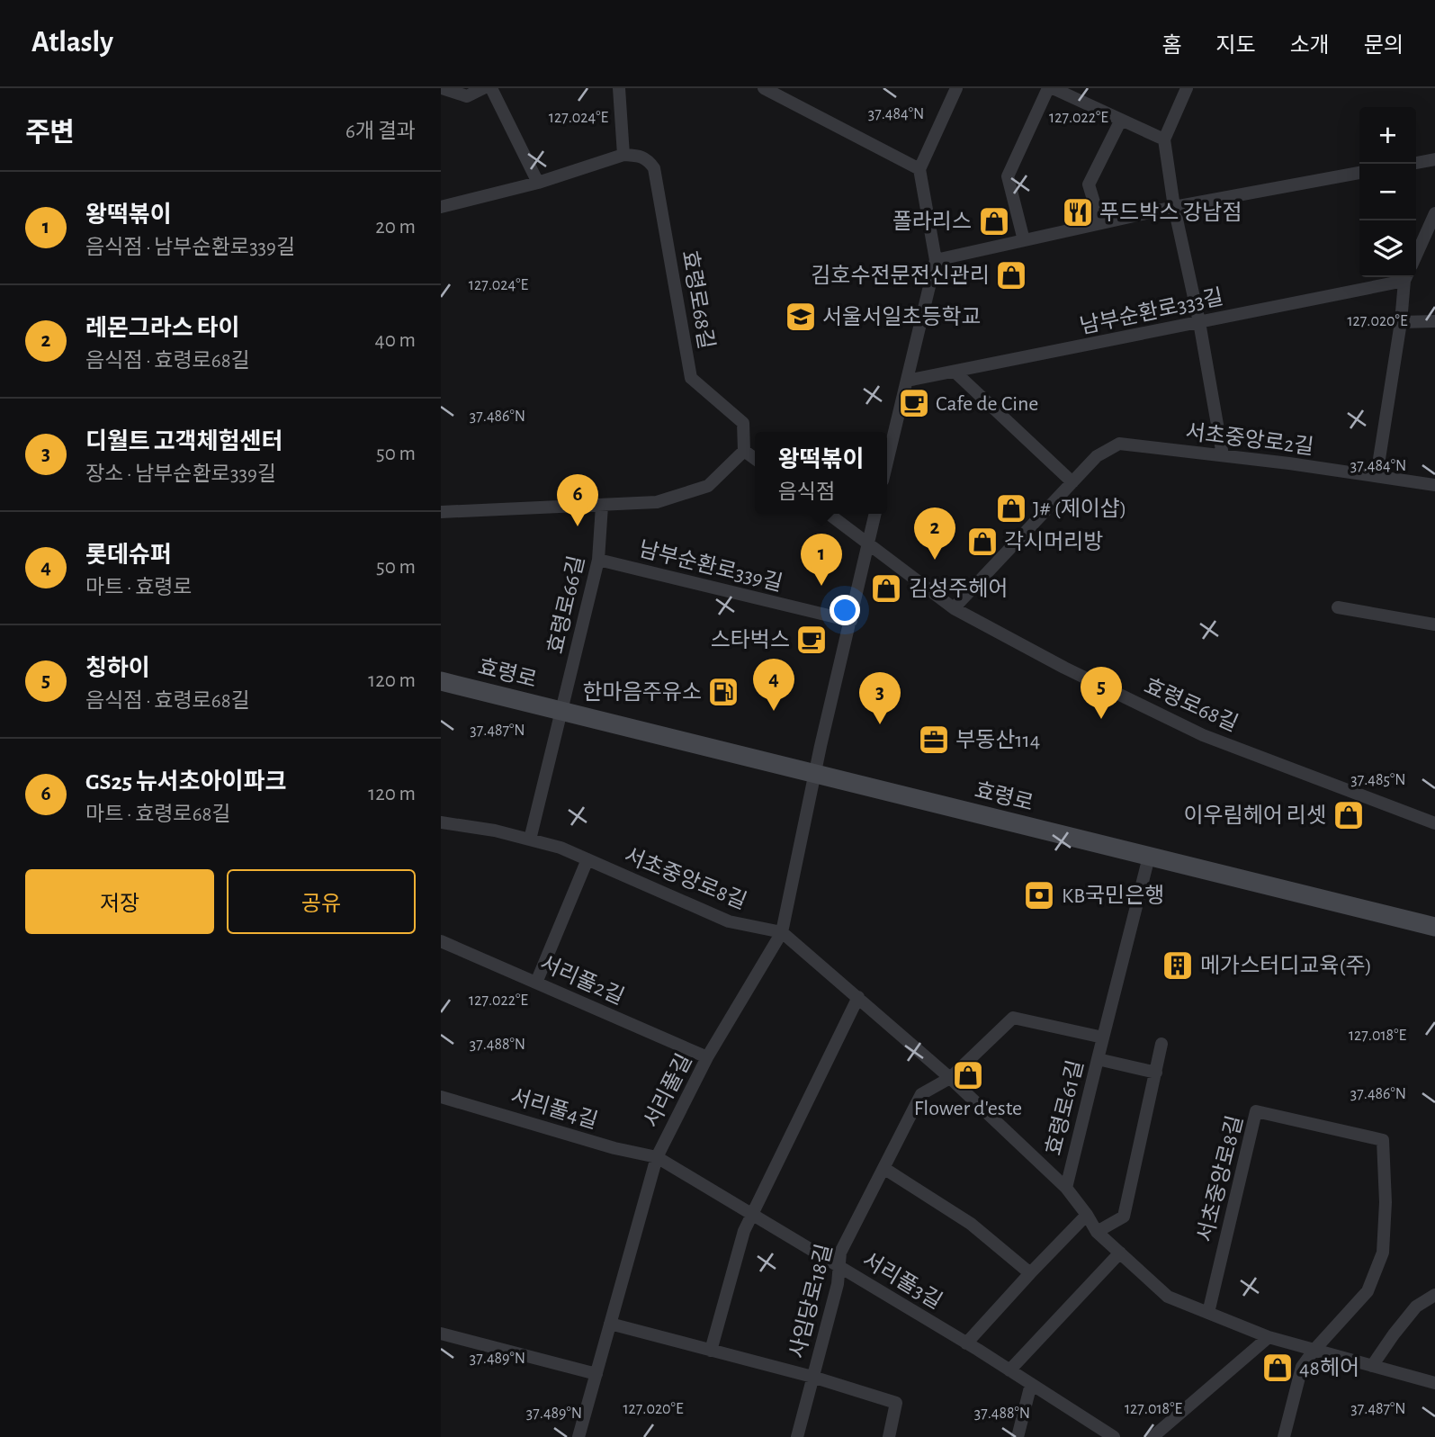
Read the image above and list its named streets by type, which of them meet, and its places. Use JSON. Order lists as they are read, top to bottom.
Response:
{
  "streets": {
    "main road": ["효령로"],
    "street": [
      "효령로68길",
      "남부순환로333길",
      "서초중앙로2길",
      "남부순환로339길",
      "효령로66길",
      "서초중앙로8길",
      "서리풀2길",
      "서리풀길",
      "효령로61길",
      "서리풀4길",
      "서리풀3길",
      "사임당로18길"
    ]
  },
  "crossings": [
    ["효령로68길", "서초중앙로2길"],
    ["남부순환로333길", "서초중앙로2길"],
    ["남부순환로339길", "효령로66길"],
    ["효령로66길", "효령로"],
    ["효령로", "서리풀길"],
    ["효령로", "효령로61길"],
    ["서초중앙로8길", "서리풀길"],
    ["서초중앙로8길", "효령로61길"],
    ["서초중앙로8길", "사임당로18길"],
    ["서리풀2길", "서리풀길"],
    ["서리풀길", "서리풀4길"],
    ["서리풀길", "서리풀3길"],
    ["서리풀길", "사임당로18길"],
    ["효령로61길", "사임당로18길"],
    ["서리풀4길", "서리풀3길"],
    ["서리풀3길", "사임당로18길"]
  ],
  "places": {
    "restaurant": ["푸드박스 강남점"],
    "shop": [
      "폴라리스",
      "김호수전문전신관리",
      "J# (제이샵)",
      "각시머리방",
      "김성주헤어",
      "이우림헤어 리셋",
      "Flower d'este",
      "48헤어"
    ],
    "school or university": ["서울서일초등학교"],
    "cafe": ["Cafe de Cine", "스타벅스"],
    "fuel station": ["한마음주유소"],
    "office": ["부동산114"],
    "bank": ["KB국민은행"],
    "building": ["메가스터디교육(주)"]
  },
  "page": {
    "header": "Atlasly",
    "nav": [
      "홈",
      "지도",
      "소개",
      "문의"
    ],
    "heading": ["주변", "6개 결과"],
    "map_buttons": ["+", "−"],
    "list": [
      {
        "mark": "1",
        "name": "왕떡볶이",
        "note": "음식점 · 남부순환로339길",
        "value": "20 m"
      },
      {
        "mark": "2",
        "name": "레몬그라스 타이",
        "note": "음식점 · 효령로68길",
        "value": "40 m"
      },
      {
        "mark": "3",
        "name": "디월트 고객체험센터",
        "note": "장소 · 남부순환로339길",
        "value": "50 m"
      },
      {
        "mark": "4",
        "name": "롯데슈퍼",
        "note": "마트 · 효령로",
        "value": "50 m"
      },
      {
        "mark": "5",
        "name": "칭하이",
        "note": "음식점 · 효령로68길",
        "value": "120 m"
      },
      {
        "mark": "6",
        "name": "GS25 뉴서초아이파크",
        "note": "마트 · 효령로68길",
        "value": "120 m"
      }
    ],
    "popup": ["왕떡볶이", "음식점"],
    "pins": [
      "6",
      "2",
      "1",
      "4",
      "5",
      "3"
    ],
    "buttons": ["저장", "공유"]
  },
  "coordinates": [
    "37.484°N",
    "127.024°E",
    "127.022°E",
    "127.020°E",
    "37.486°N",
    "37.487°N",
    "37.485°N",
    "127.018°E",
    "37.488°N",
    "37.489°N"
  ]
}
